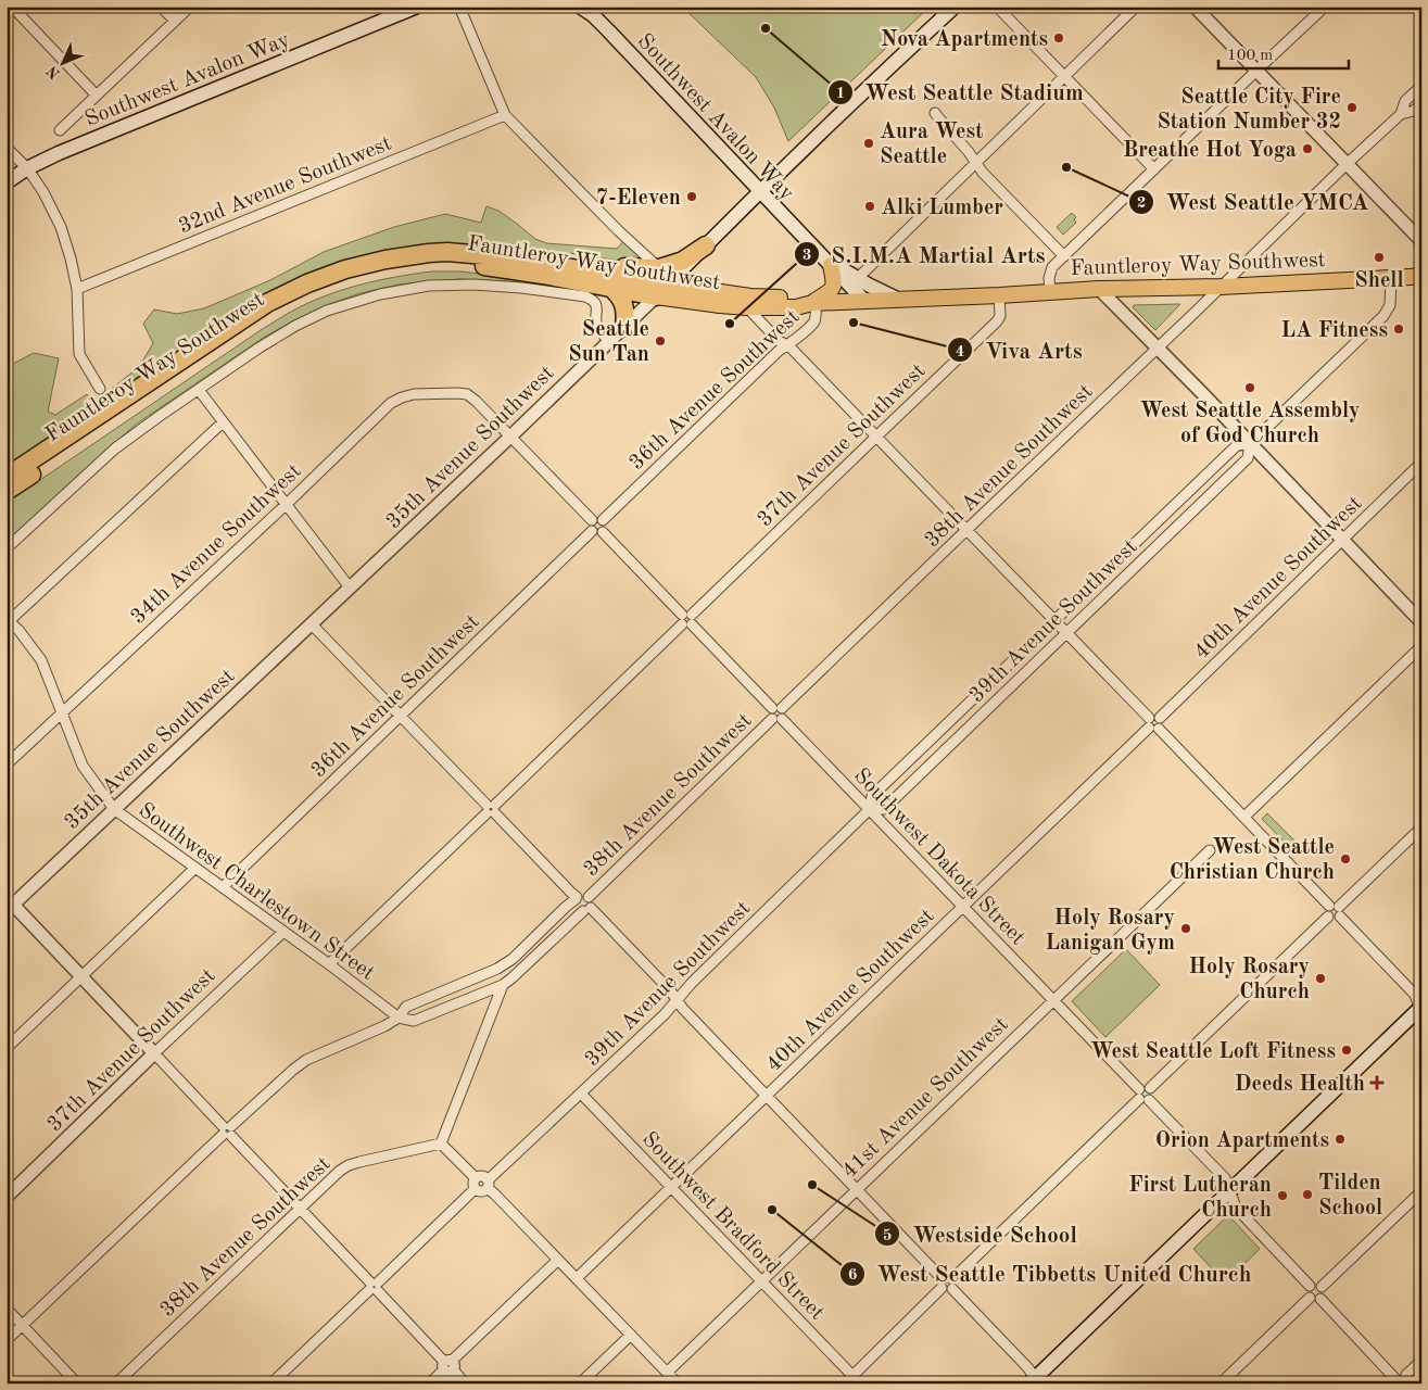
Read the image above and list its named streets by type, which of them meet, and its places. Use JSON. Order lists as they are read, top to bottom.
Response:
{
  "streets": {
    "highway": ["Fauntleroy Way Southwest"],
    "main road": ["Southwest Avalon Way"],
    "street": [
      "32nd Avenue Southwest",
      "36th Avenue Southwest",
      "37th Avenue Southwest",
      "35th Avenue Southwest",
      "38th Avenue Southwest",
      "34th Avenue Southwest",
      "40th Avenue Southwest",
      "39th Avenue Southwest",
      "Southwest Dakota Street",
      "Southwest Charlestown Street",
      "41st Avenue Southwest",
      "Southwest Bradford Street"
    ]
  },
  "crossings": [
    ["Southwest Avalon Way", "Fauntleroy Way Southwest"],
    ["Fauntleroy Way Southwest", "36th Avenue Southwest"],
    ["Fauntleroy Way Southwest", "37th Avenue Southwest"],
    ["Fauntleroy Way Southwest", "35th Avenue Southwest"],
    ["Fauntleroy Way Southwest", "38th Avenue Southwest"],
    ["Fauntleroy Way Southwest", "39th Avenue Southwest"],
    ["36th Avenue Southwest", "Southwest Charlestown Street"],
    ["37th Avenue Southwest", "Southwest Charlestown Street"],
    ["35th Avenue Southwest", "34th Avenue Southwest"],
    ["35th Avenue Southwest", "Southwest Charlestown Street"],
    ["38th Avenue Southwest", "Southwest Dakota Street"],
    ["34th Avenue Southwest", "Southwest Charlestown Street"],
    ["40th Avenue Southwest", "Southwest Dakota Street"],
    ["40th Avenue Southwest", "Southwest Bradford Street"],
    ["39th Avenue Southwest", "Southwest Dakota Street"],
    ["39th Avenue Southwest", "Southwest Bradford Street"],
    ["Southwest Dakota Street", "41st Avenue Southwest"],
    ["41st Avenue Southwest", "Southwest Bradford Street"]
  ],
  "places": {
    "other": [
      "West Seattle Stadium",
      "Nova Apartments",
      "Seattle City Fire Station Number 32",
      "Aura West Seattle",
      "Breathe Hot Yoga",
      "West Seattle YMCA",
      "7-Eleven",
      "Alki Lumber",
      "Shell",
      "Viva Arts",
      "S.I.M.A Martial Arts",
      "LA Fitness",
      "Seattle Sun Tan",
      "West Seattle Assembly of God Church",
      "West Seattle Christian Church",
      "Holy Rosary Lanigan Gym",
      "Holy Rosary Church",
      "West Seattle Loft Fitness",
      "Orion Apartments",
      "Westside School",
      "Tilden School",
      "First Lutheran Church",
      "West Seattle Tibbetts United Church"
    ],
    "health": ["Deeds Health"]
  },
  "scale_bar": "100 m",
  "north": "bottom left"
}
